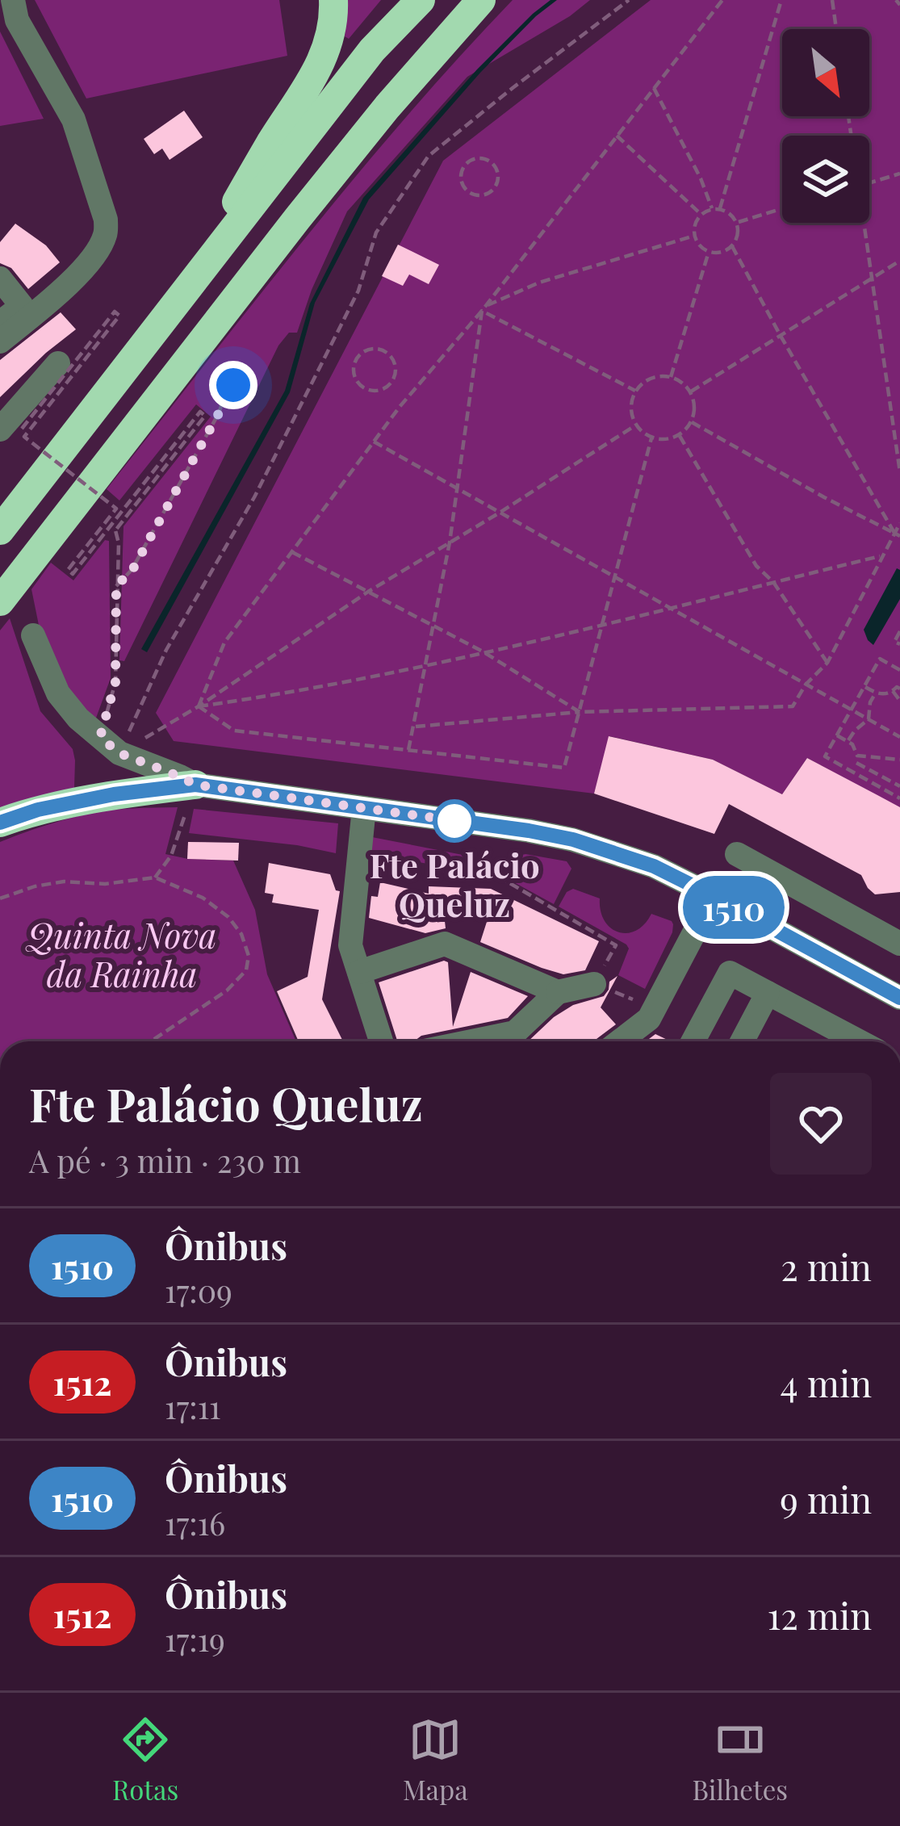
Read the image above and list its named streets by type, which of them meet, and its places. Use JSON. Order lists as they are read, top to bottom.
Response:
{
  "parks": ["Quinta Nova da Rainha"],
  "places": ["Fte Palácio Queluz"],
  "lines": ["bus line 1510"],
  "north": "bottom right",
  "page": {
    "on_map": "1510",
    "heading": ["Fte Palácio Queluz", "A pé · 3 min · 230 m"],
    "list": [
      {
        "mark": "1510",
        "name": "Ônibus",
        "note": "17:09",
        "value": "2 min"
      },
      {
        "mark": "1512",
        "name": "Ônibus",
        "note": "17:11",
        "value": "4 min"
      },
      {
        "mark": "1510",
        "name": "Ônibus",
        "note": "17:16",
        "value": "9 min"
      },
      {
        "mark": "1512",
        "name": "Ônibus",
        "note": "17:19",
        "value": "12 min"
      }
    ],
    "tabs": ["Rotas", "Mapa", "Bilhetes"]
  }
}
